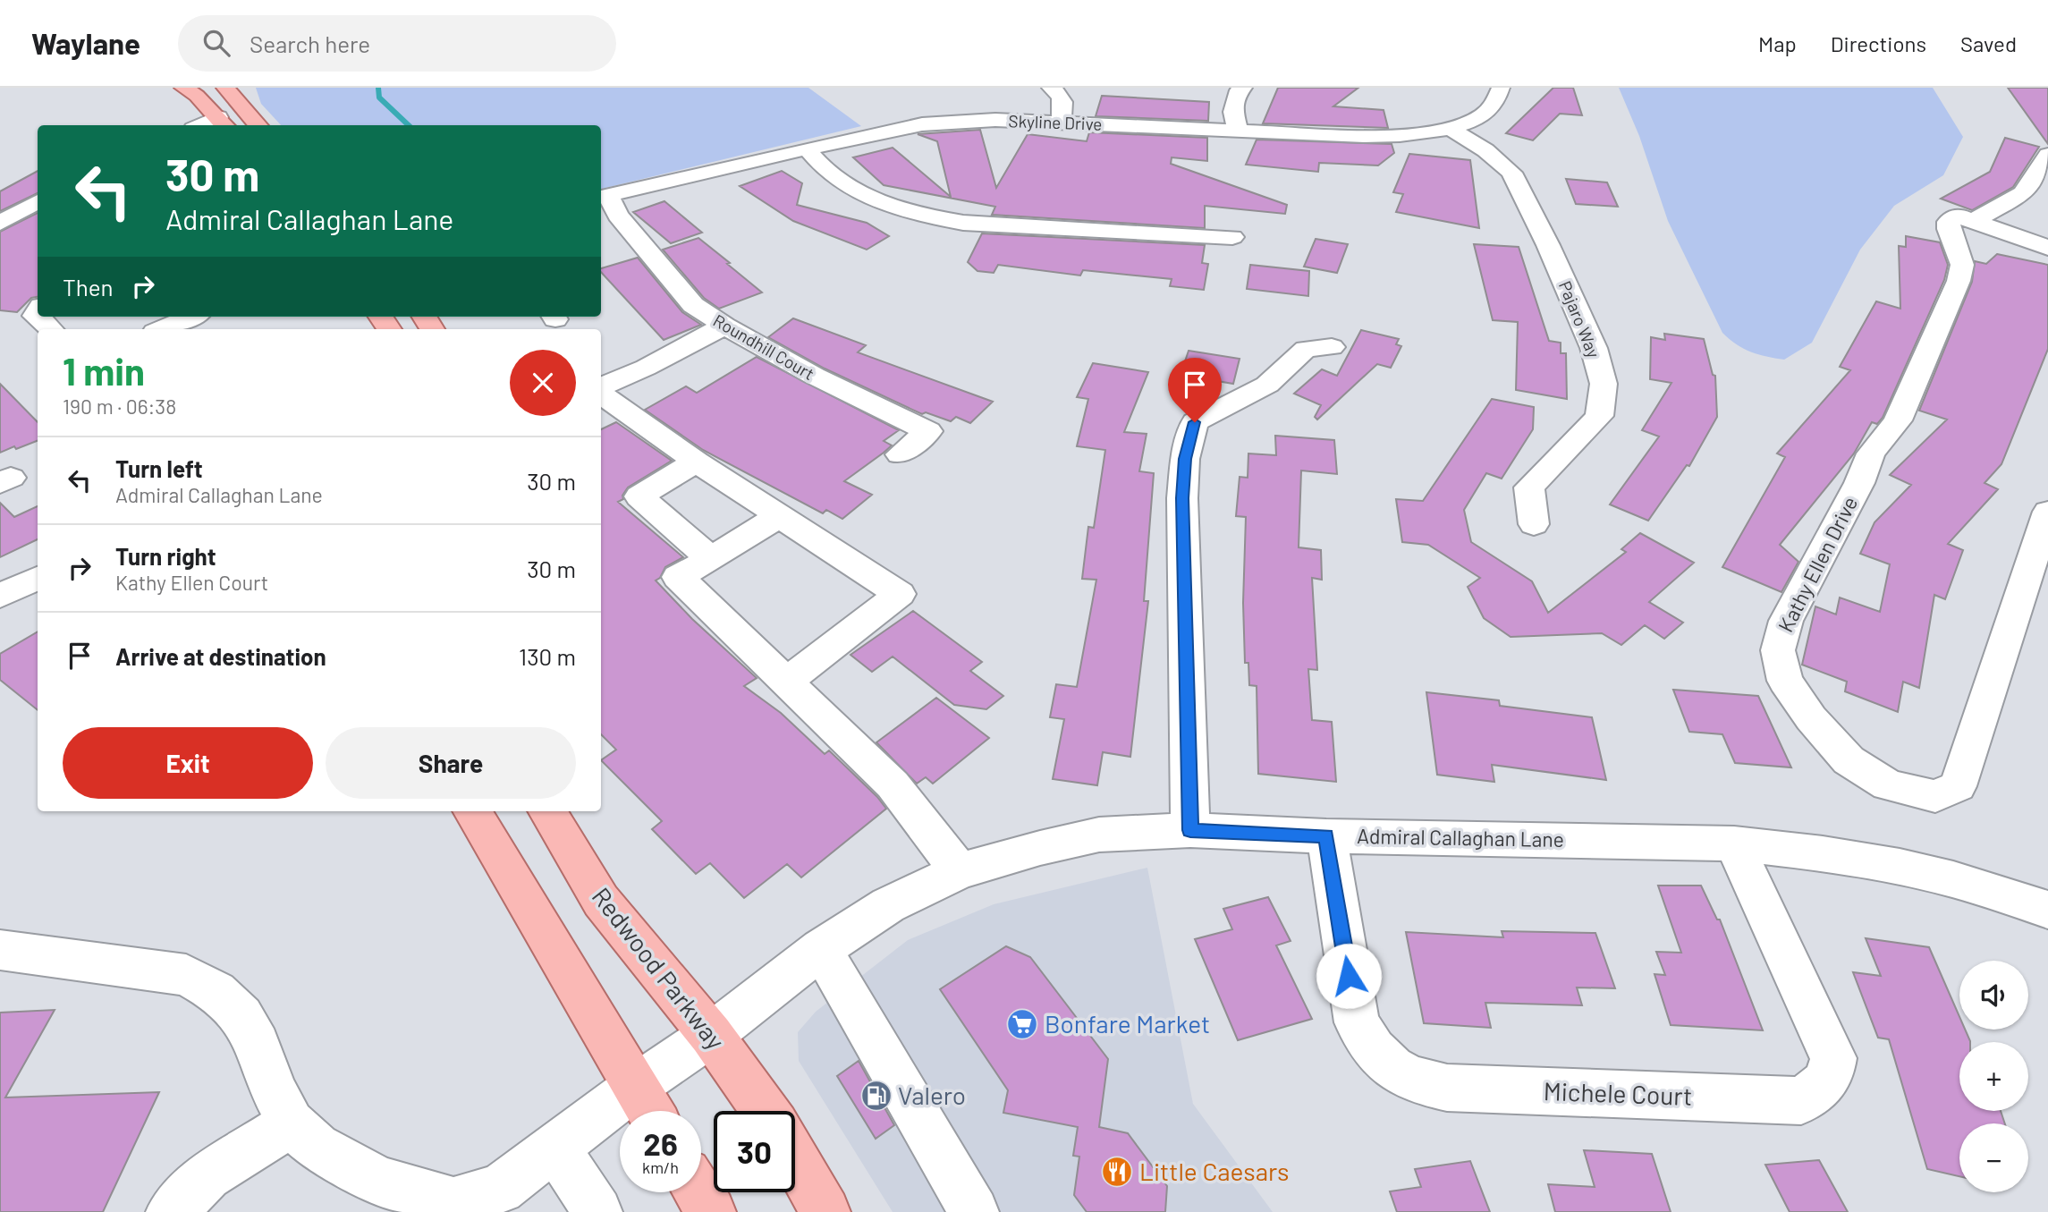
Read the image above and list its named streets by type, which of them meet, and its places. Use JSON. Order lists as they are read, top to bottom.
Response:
{
  "streets": {
    "main road": ["Redwood Parkway"],
    "street": [
      "Skyline Drive",
      "Pajaro Way",
      "Roundhill Court",
      "Kathy Ellen Drive",
      "Admiral Callaghan Lane",
      "Michele Court"
    ]
  },
  "crossings": [
    ["Skyline Drive", "Pajaro Way"],
    ["Skyline Drive", "Roundhill Court"],
    ["Admiral Callaghan Lane", "Redwood Parkway"],
    ["Admiral Callaghan Lane", "Michele Court"]
  ],
  "places": {
    "supermarket": ["Bonfare Market"],
    "fuel station": ["Valero"],
    "restaurant": ["Little Caesars"]
  },
  "page": {
    "header": "Waylane",
    "search": "Search here",
    "nav": ["Map", "Directions", "Saved"],
    "turn": ["30 m", "Admiral Callaghan Lane"],
    "then": "Then",
    "heading": ["1 min", "190 m · 06:38"],
    "list": [
      {
        "name": "Turn left",
        "note": "Admiral Callaghan Lane",
        "value": "30 m"
      },
      {
        "name": "Turn right",
        "note": "Kathy Ellen Court",
        "value": "30 m"
      },
      {
        "name": "Arrive at destination",
        "value": "130 m"
      }
    ],
    "buttons": ["Exit", "Share"],
    "map_buttons": ["+", "−"],
    "speed": "26 km/h",
    "limit": "30"
  }
}
